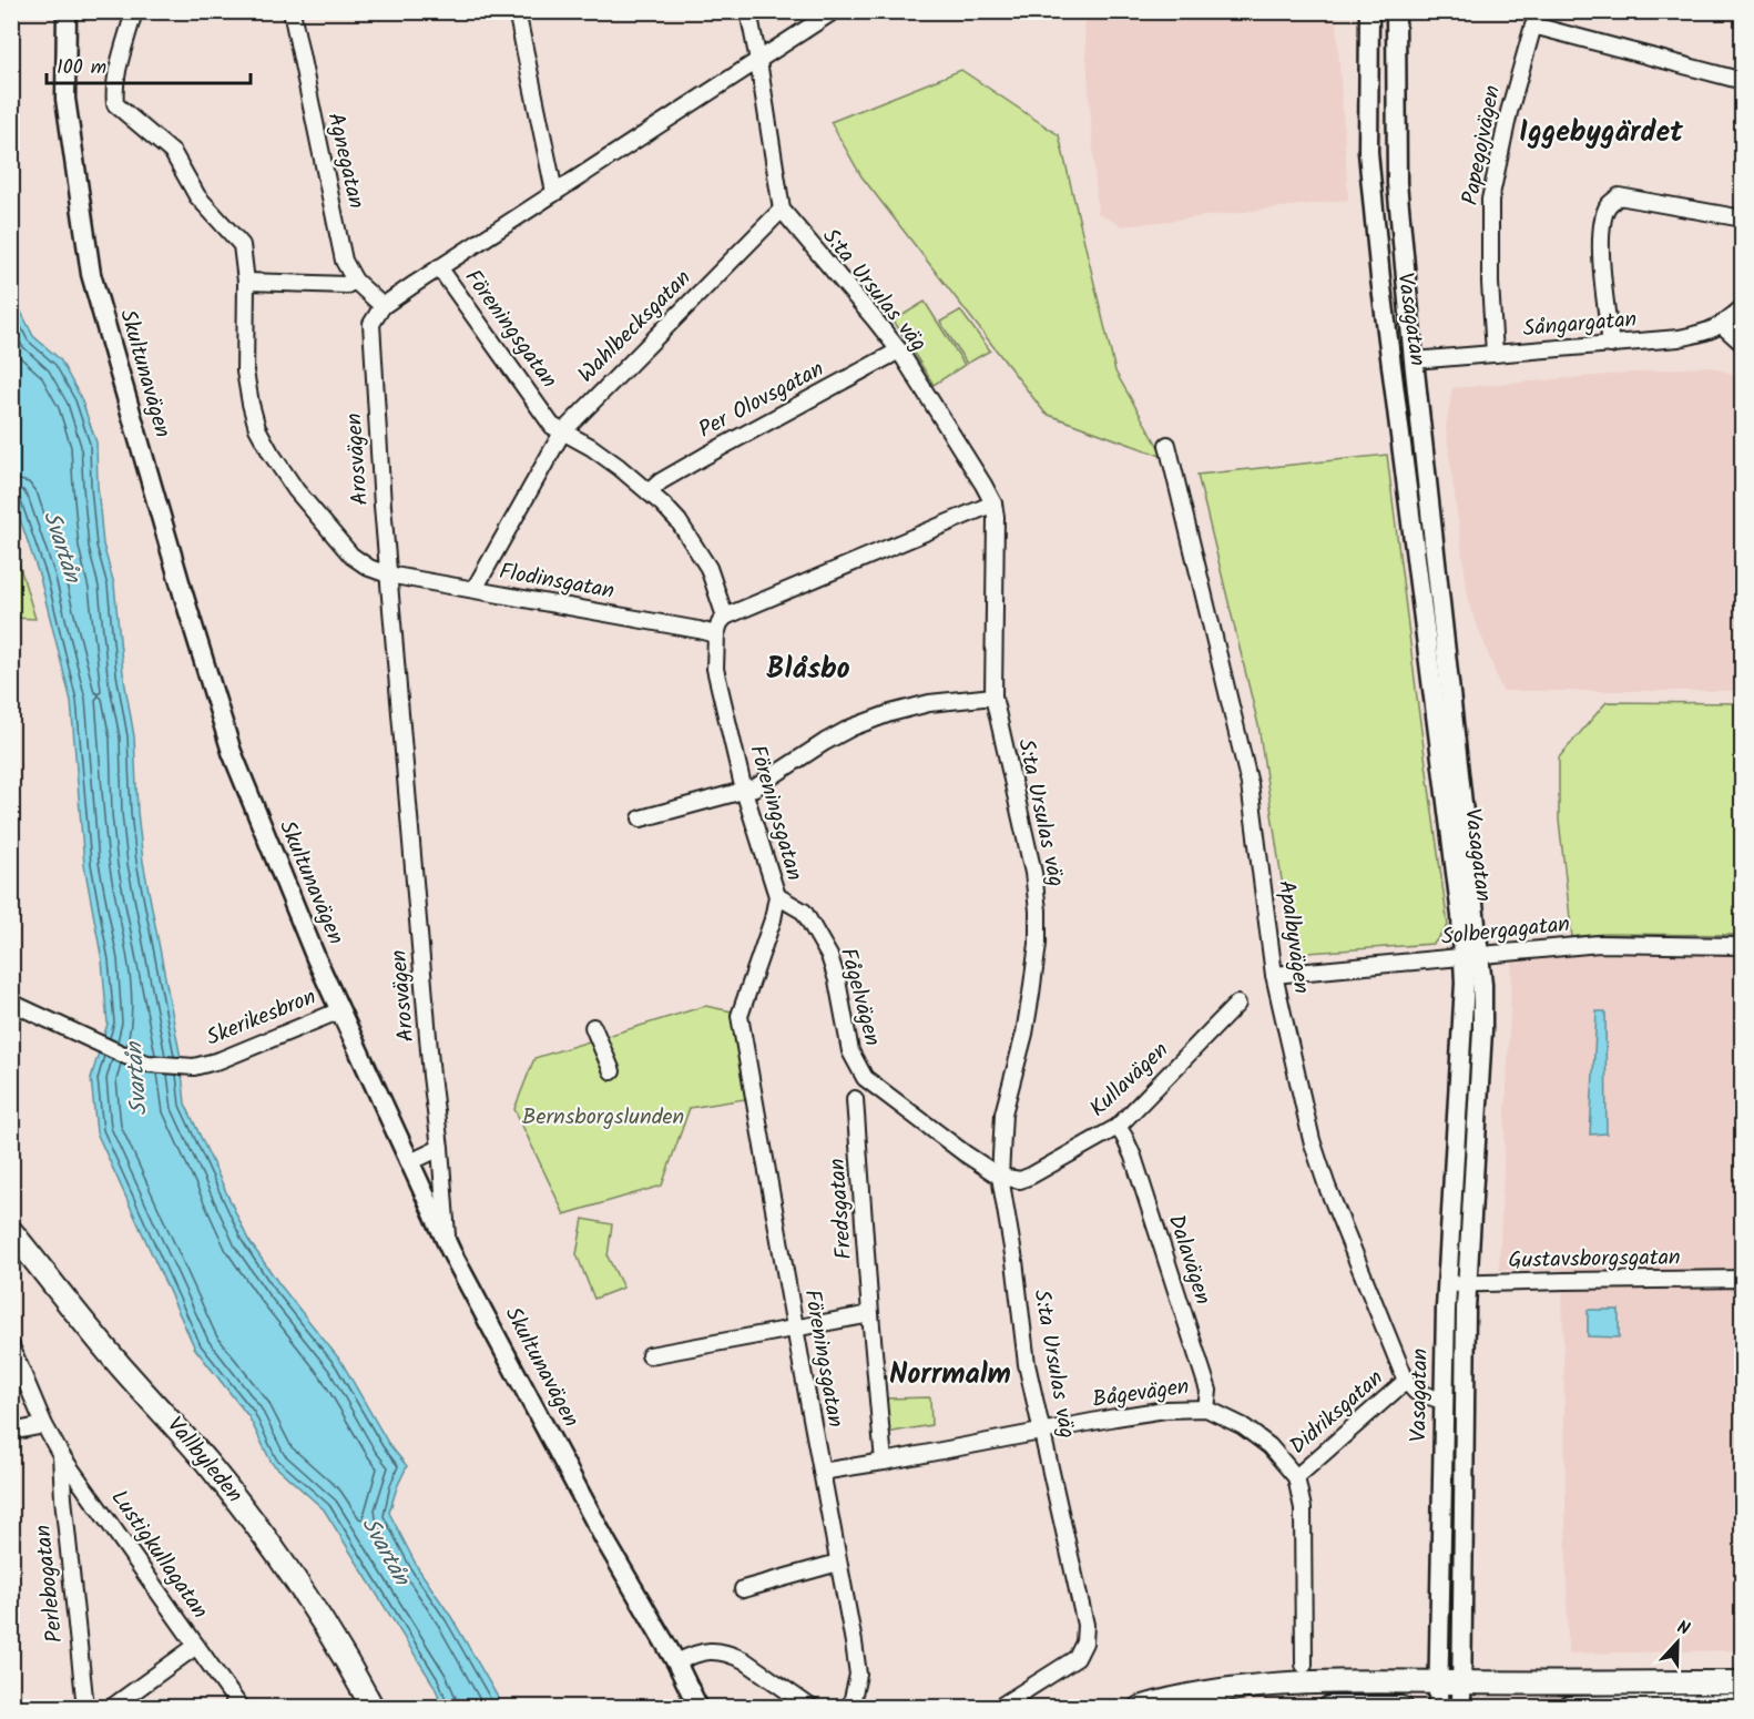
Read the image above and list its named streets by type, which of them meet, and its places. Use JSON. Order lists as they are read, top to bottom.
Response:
{
  "streets": {
    "main road": ["Vallbyleden"],
    "street": [
      "Papegojvägen",
      "Agnegatan",
      "S:ta Ursulas väg",
      "Vasagatan",
      "Sångargatan",
      "Wahlbecksgatan",
      "Föreningsgatan",
      "Skultunavägen",
      "Per Olovsgatan",
      "Arosvägen",
      "Flodinsgatan",
      "Solbergagatan",
      "Apalbyvägen",
      "Fågelvägen",
      "Skerikesbron",
      "Kullavägen",
      "Fredsgatan",
      "Dalavägen",
      "Gustavsborgsgatan",
      "Bågevägen",
      "Didriksgatan",
      "Lustigkullagatan",
      "Perlebogatan"
    ]
  },
  "crossings": [
    ["Papegojvägen", "Sångargatan"],
    ["Agnegatan", "Arosvägen"],
    ["S:ta Ursulas väg", "Wahlbecksgatan"],
    ["S:ta Ursulas väg", "Per Olovsgatan"],
    ["S:ta Ursulas väg", "Fågelvägen"],
    ["S:ta Ursulas väg", "Kullavägen"],
    ["S:ta Ursulas väg", "Bågevägen"],
    ["Vasagatan", "Sångargatan"],
    ["Vasagatan", "Solbergagatan"],
    ["Vasagatan", "Gustavsborgsgatan"],
    ["Wahlbecksgatan", "Föreningsgatan"],
    ["Wahlbecksgatan", "Flodinsgatan"],
    ["Föreningsgatan", "Per Olovsgatan"],
    ["Föreningsgatan", "Flodinsgatan"],
    ["Föreningsgatan", "Fågelvägen"],
    ["Föreningsgatan", "Bågevägen"],
    ["Skultunavägen", "Arosvägen"],
    ["Skultunavägen", "Skerikesbron"],
    ["Arosvägen", "Flodinsgatan"],
    ["Solbergagatan", "Apalbyvägen"],
    ["Apalbyvägen", "Didriksgatan"],
    ["Fågelvägen", "Kullavägen"],
    ["Kullavägen", "Dalavägen"],
    ["Fredsgatan", "Bågevägen"],
    ["Dalavägen", "Bågevägen"],
    ["Bågevägen", "Didriksgatan"],
    ["Lustigkullagatan", "Perlebogatan"]
  ],
  "districts": ["Iggebygärdet", "Blåsbo", "Norrmalm"],
  "water": ["Svartån"],
  "parks": ["Bernsborgslunden"],
  "scale_bar": "100 m",
  "north": "top"
}
